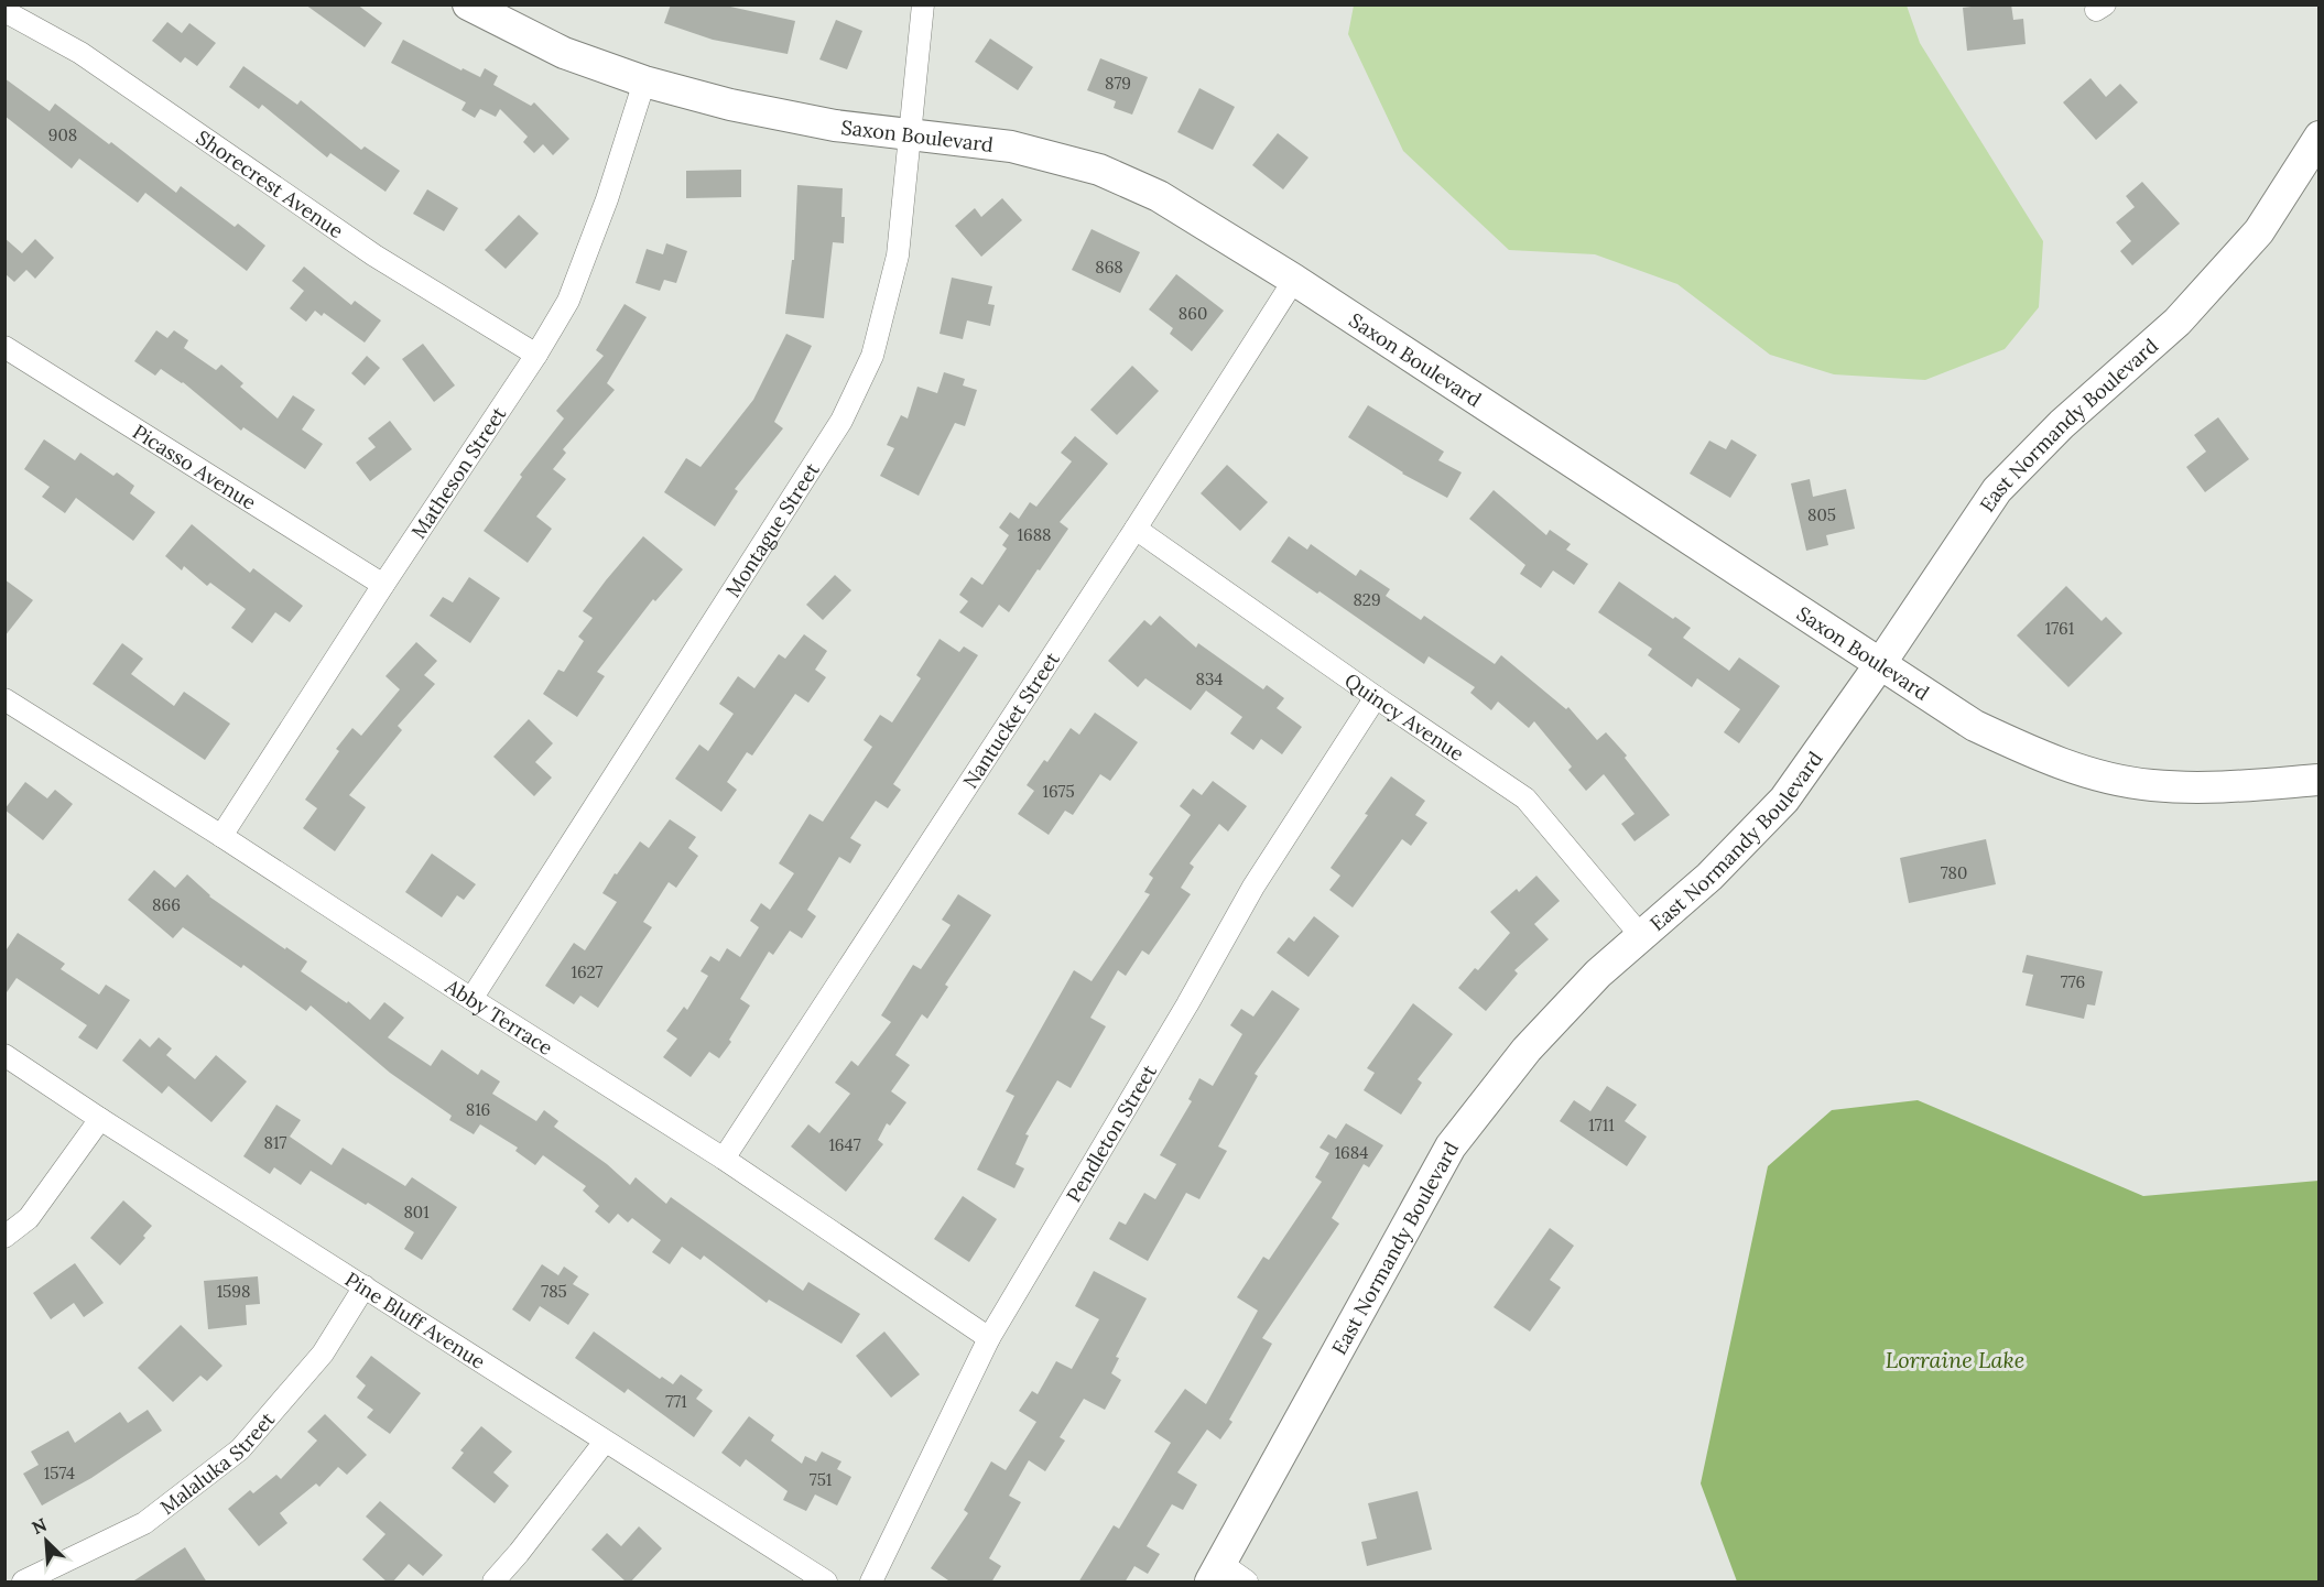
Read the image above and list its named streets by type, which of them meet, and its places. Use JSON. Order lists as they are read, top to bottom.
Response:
{
  "streets": {
    "main road": ["Saxon Boulevard", "East Normandy Boulevard"],
    "street": [
      "Shorecrest Avenue",
      "Picasso Avenue",
      "Matheson Street",
      "Montague Street",
      "Quincy Avenue",
      "Nantucket Street",
      "Abby Terrace",
      "Pendleton Street",
      "Pine Bluff Avenue",
      "Malaluka Street"
    ]
  },
  "crossings": [
    ["Saxon Boulevard", "East Normandy Boulevard"],
    ["Saxon Boulevard", "Matheson Street"],
    ["Saxon Boulevard", "Montague Street"],
    ["Saxon Boulevard", "Nantucket Street"],
    ["Shorecrest Avenue", "Matheson Street"],
    ["East Normandy Boulevard", "Quincy Avenue"],
    ["Picasso Avenue", "Matheson Street"],
    ["Matheson Street", "Abby Terrace"],
    ["Montague Street", "Abby Terrace"],
    ["Quincy Avenue", "Nantucket Street"],
    ["Quincy Avenue", "Pendleton Street"],
    ["Nantucket Street", "Abby Terrace"],
    ["Abby Terrace", "Pendleton Street"],
    ["Pine Bluff Avenue", "Malaluka Street"]
  ],
  "water": ["Lorraine Lake"],
  "house_numbers": [
    "879",
    "908",
    "868",
    "860",
    "805",
    "1688",
    "829",
    "1761",
    "834",
    "1675",
    "780",
    "866",
    "1627",
    "776",
    "816",
    "1711",
    "817",
    "1647",
    "1684",
    "801",
    "1598",
    "785",
    "771",
    "1574",
    "751"
  ],
  "north": "top left"
}
